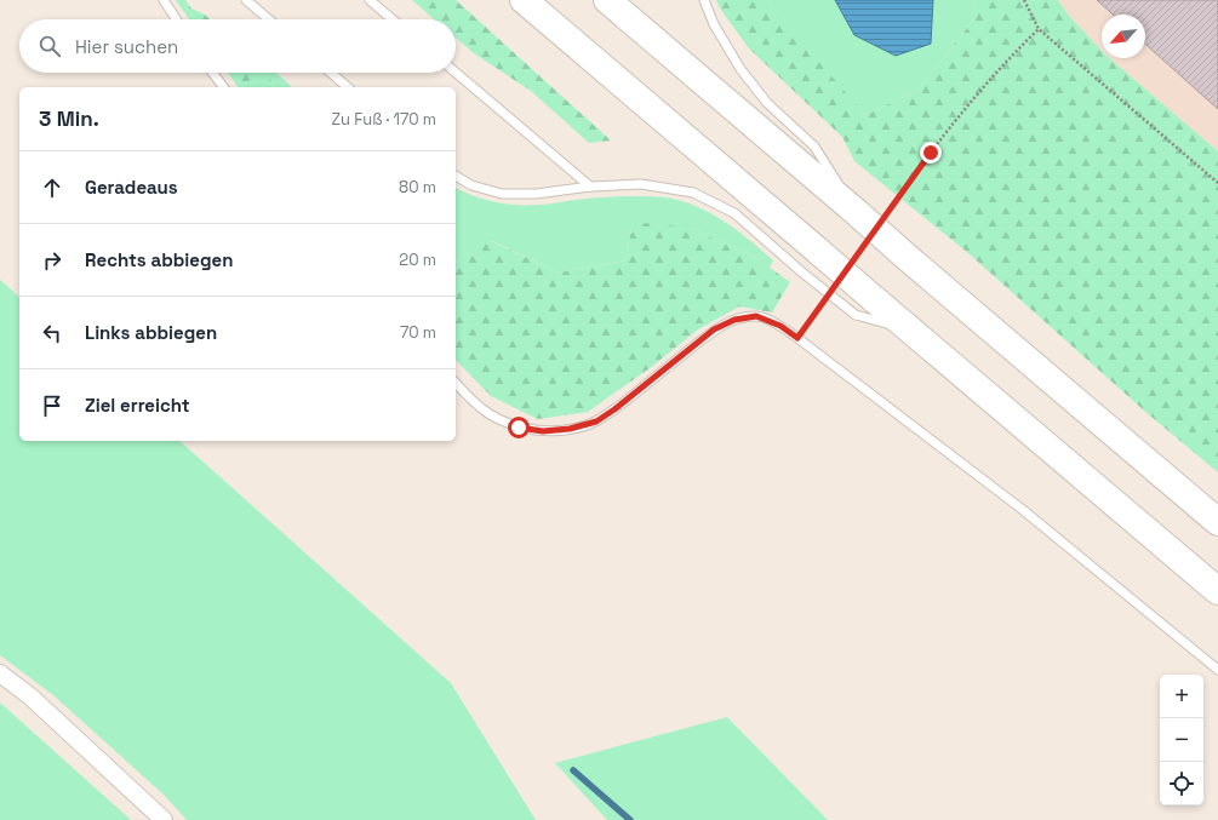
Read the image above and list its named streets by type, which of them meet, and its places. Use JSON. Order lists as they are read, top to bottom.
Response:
{
  "north": "bottom left",
  "page": {
    "search": "Hier suchen",
    "heading": ["3 Min.", "Zu Fuß · 170 m"],
    "list": [
      ["Geradeaus", "80 m"],
      ["Rechts abbiegen", "20 m"],
      ["Links abbiegen", "70 m"],
      "Ziel erreicht"
    ],
    "map_buttons": ["+", "−"]
  }
}
